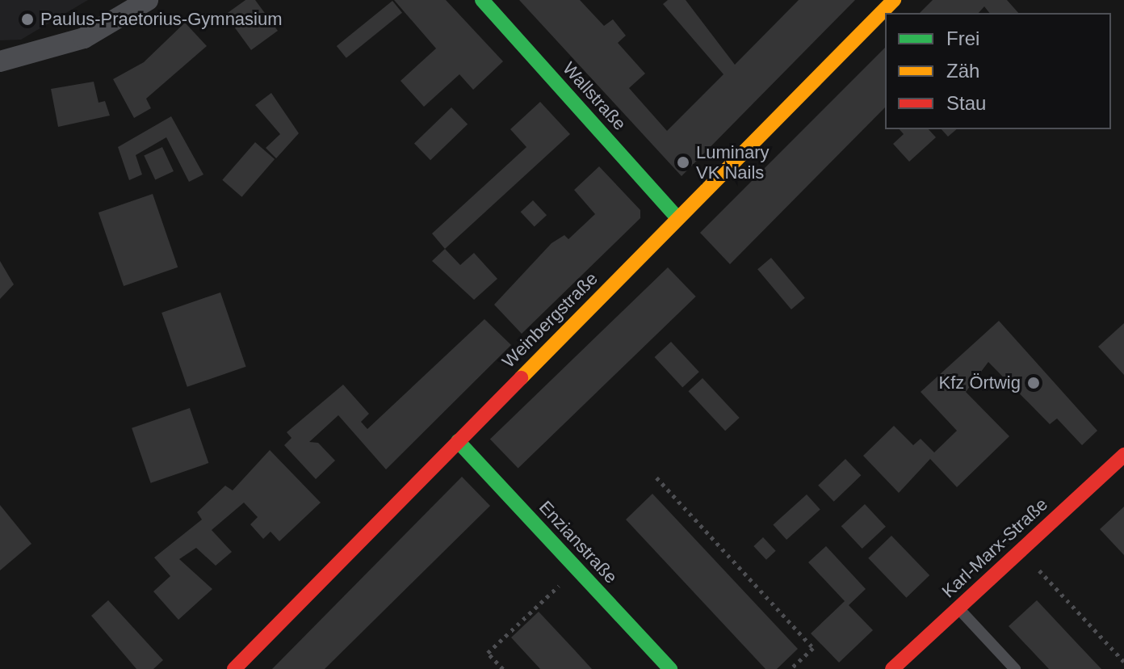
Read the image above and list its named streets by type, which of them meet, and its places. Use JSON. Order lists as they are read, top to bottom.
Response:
{
  "streets": {
    "street": [
      "Wallstraße",
      "Weinbergstraße",
      "Enzianstraße",
      "Karl-Marx-Straße"
    ]
  },
  "crossings": [
    ["Wallstraße", "Weinbergstraße"],
    ["Weinbergstraße", "Enzianstraße"]
  ],
  "places": ["Paulus-Praetorius-Gymnasium", "Luminary VK Nails", "Kfz Örtwig"],
  "legend": ["Frei", "Zäh", "Stau"]
}
